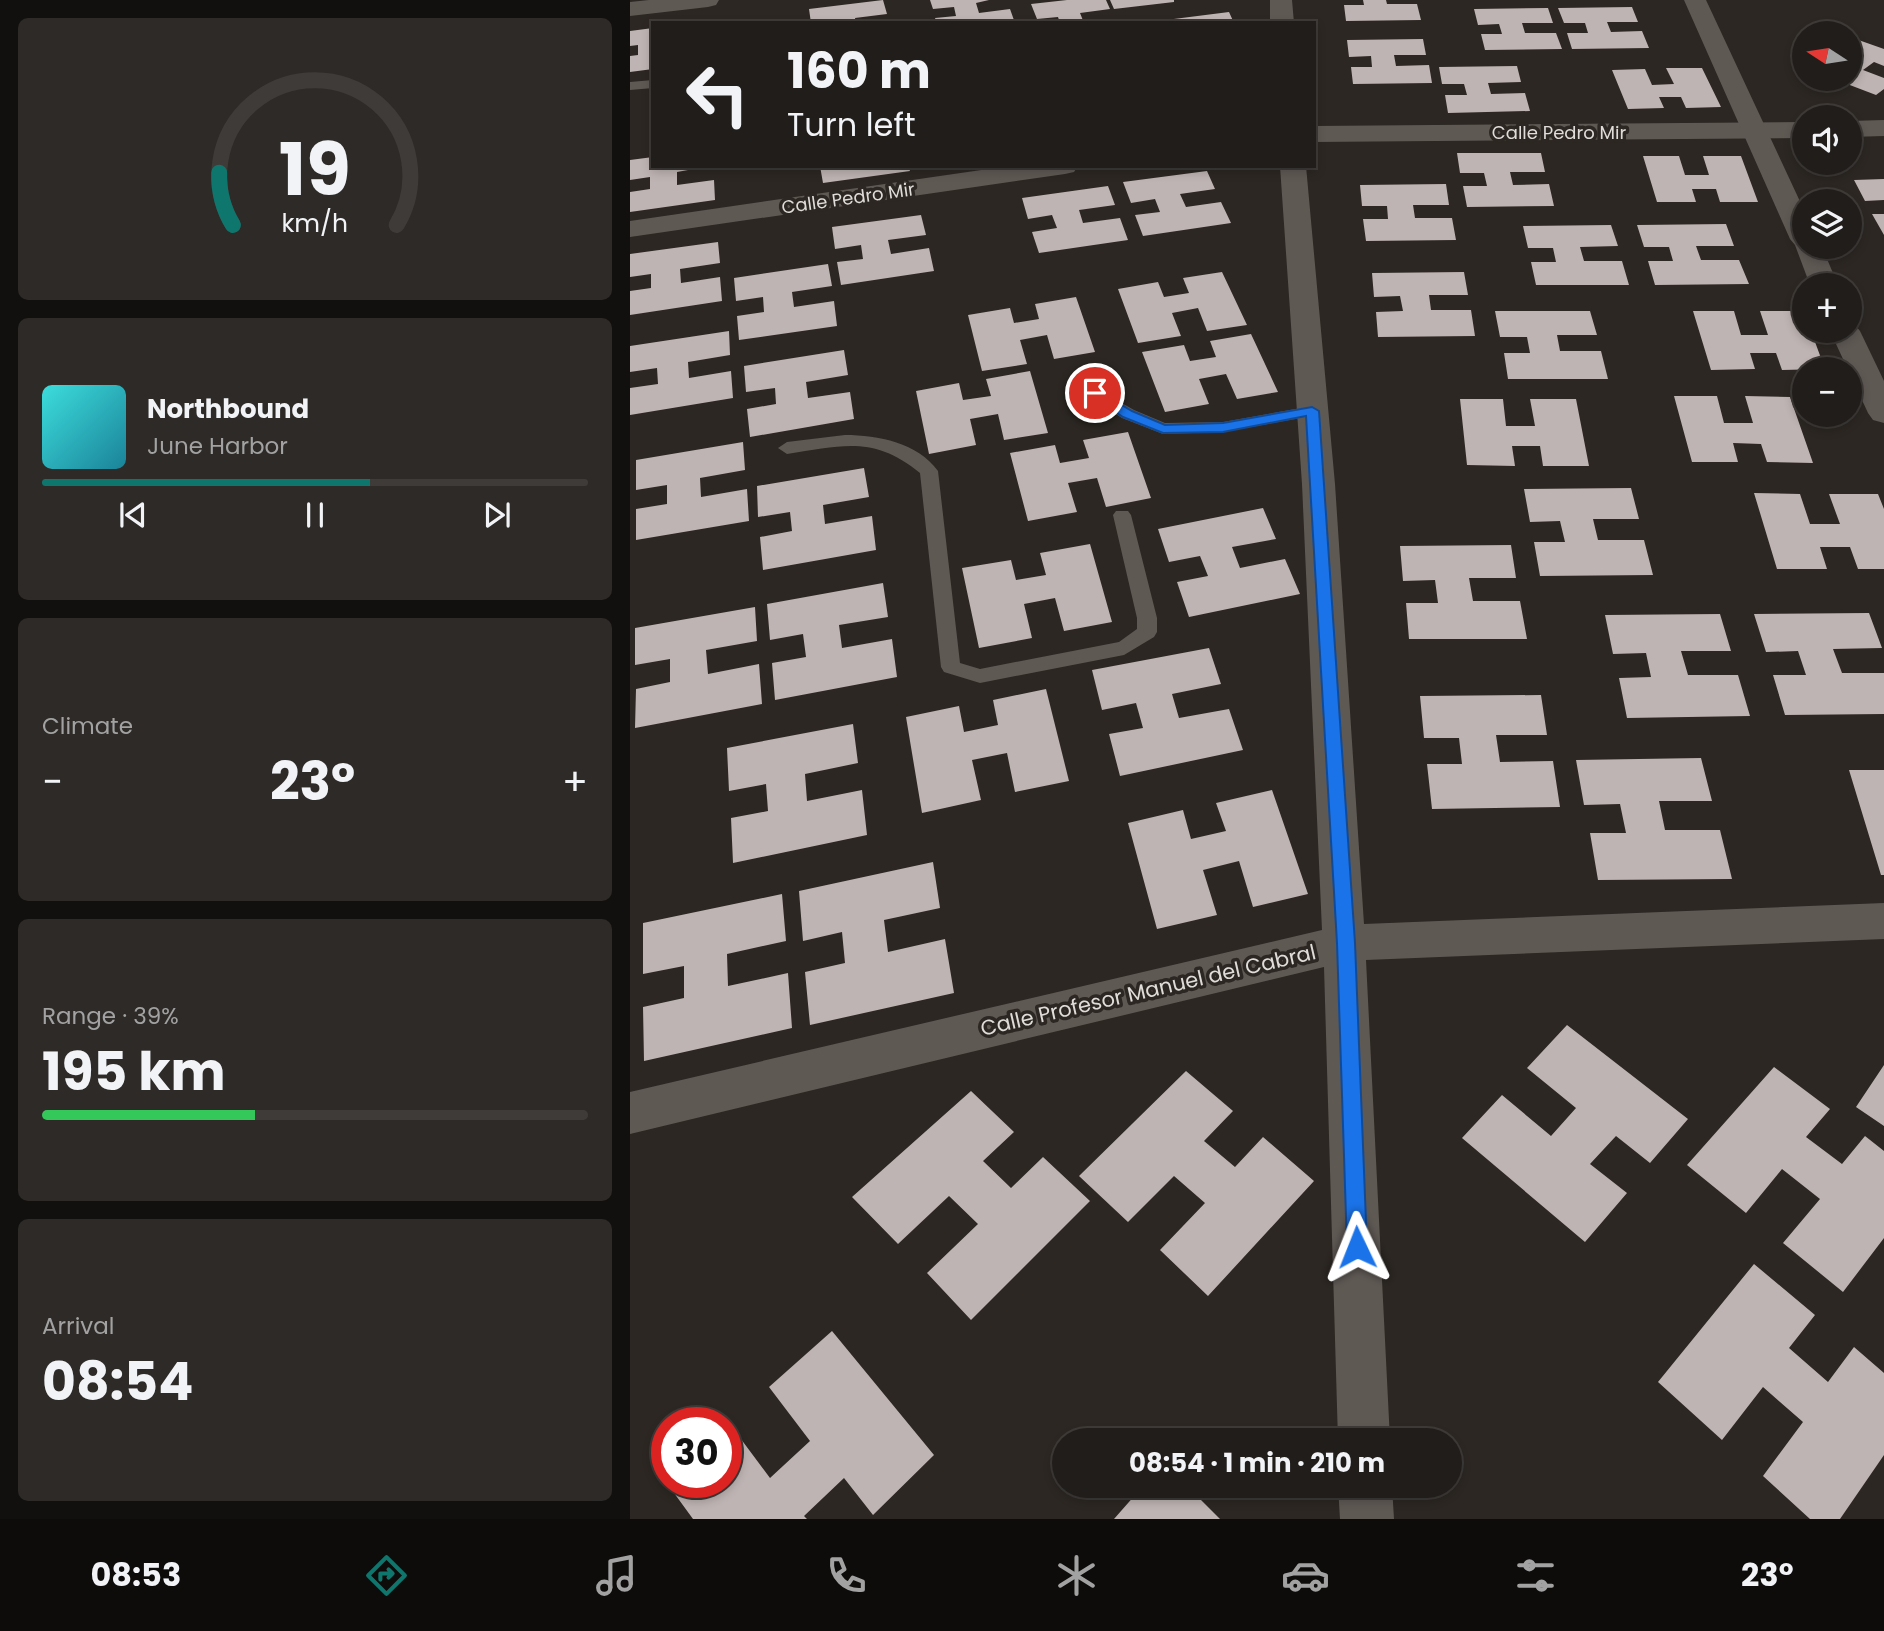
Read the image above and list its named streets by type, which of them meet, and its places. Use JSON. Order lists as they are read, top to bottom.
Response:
{
  "streets": {
    "street": ["Calle Pedro Mir", "Calle Profesor Manuel del Cabral"]
  },
  "north": "left",
  "page": {
    "map_buttons": ["+", "−"],
    "turn": ["160 m", "Turn left"],
    "song": ["Northbound", "June Harbor"],
    "tile": [
      "Climate",
      ["Range · 39%", "195 km"],
      ["Arrival", "08:54"]
    ],
    "heat": ["−", "23°", "+"],
    "limit": "30",
    "trip": "08:54 · 1 min · 210 m",
    "tabs": ["08:53", "23°"],
    "gauge": ["19", "km/h"]
  }
}
